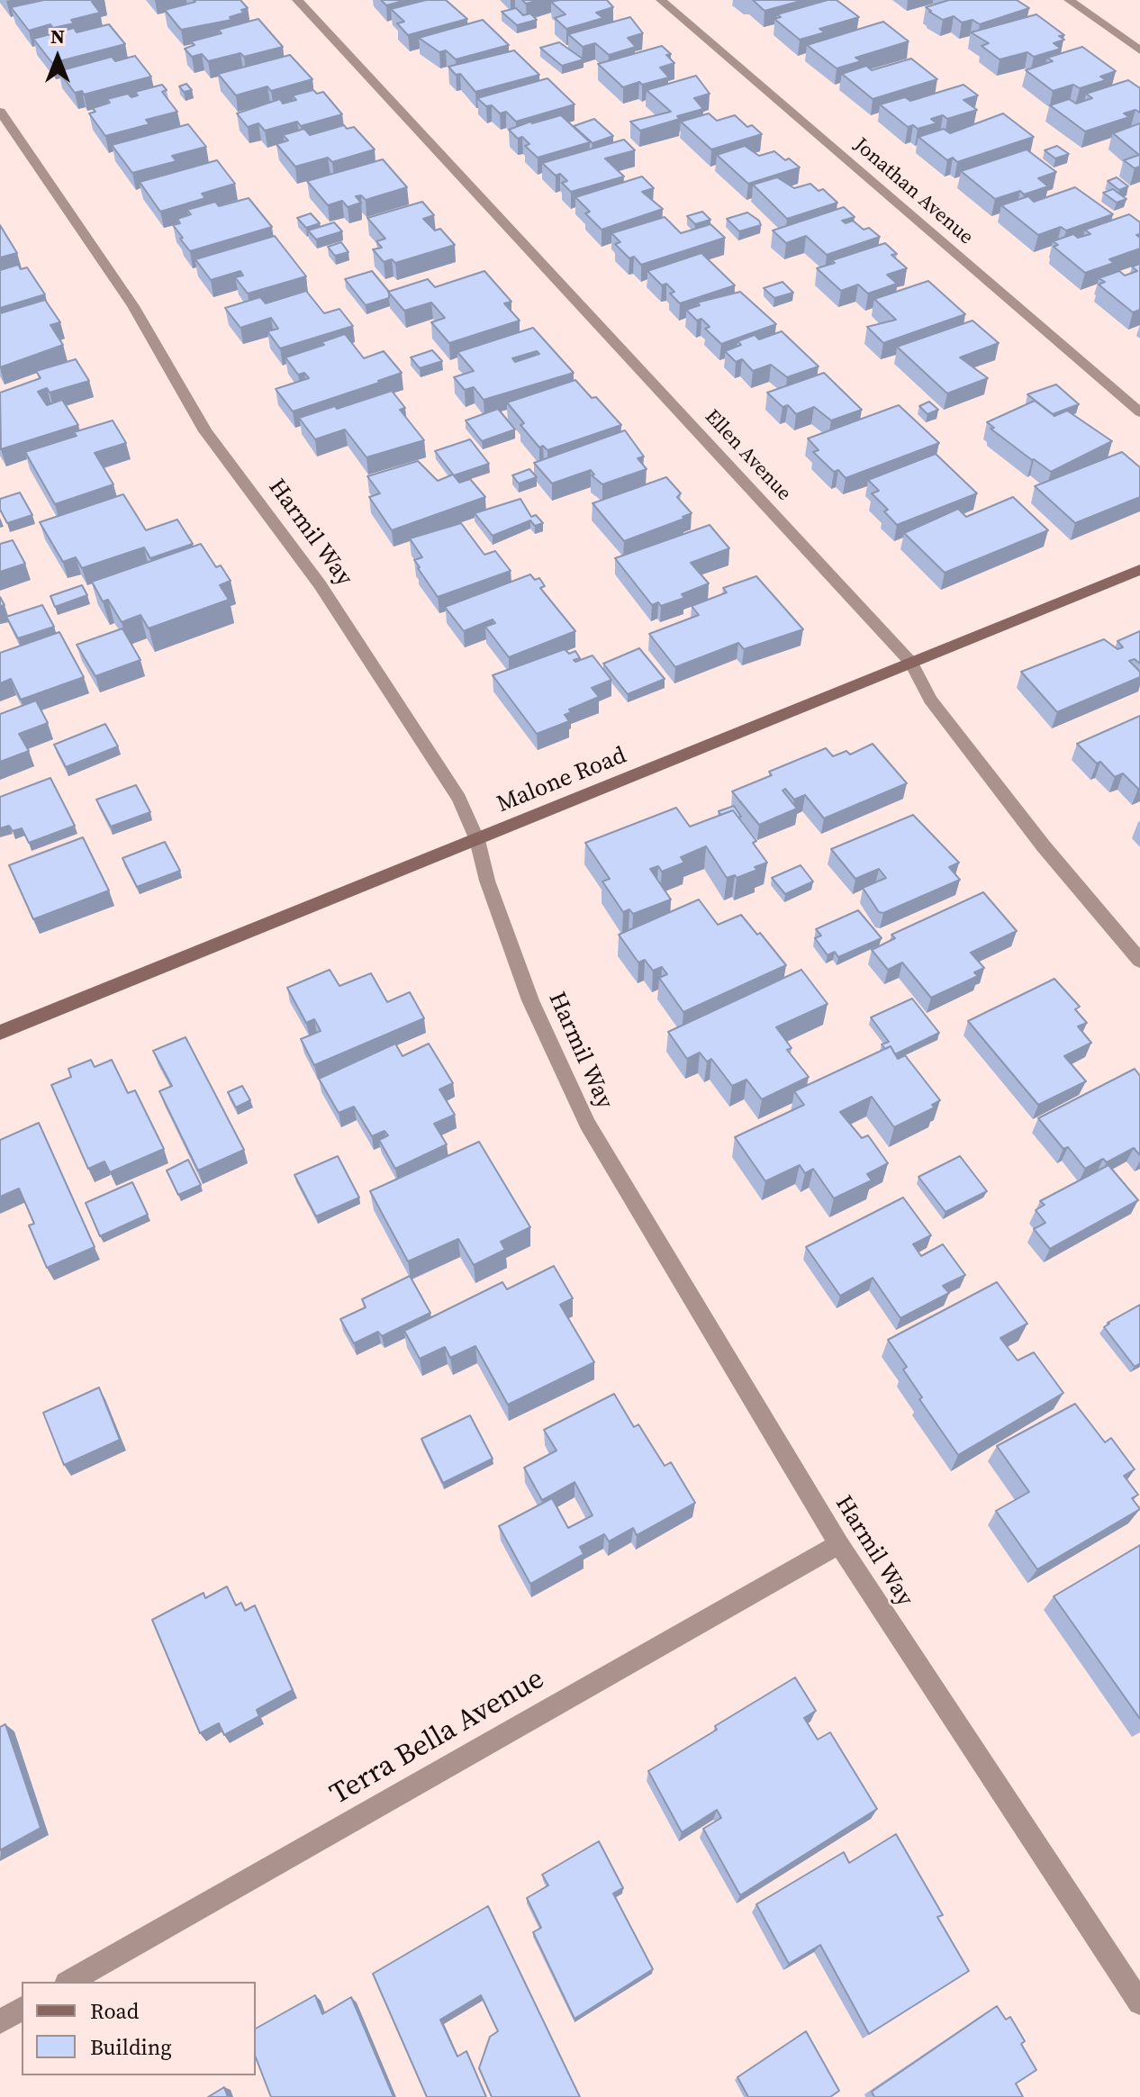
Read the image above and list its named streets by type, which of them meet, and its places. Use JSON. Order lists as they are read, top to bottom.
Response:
{
  "streets": {
    "street": [
      "Jonathan Avenue",
      "Ellen Avenue",
      "Harmil Way",
      "Malone Road",
      "Terra Bella Avenue"
    ]
  },
  "crossings": [
    ["Ellen Avenue", "Malone Road"],
    ["Harmil Way", "Malone Road"],
    ["Harmil Way", "Terra Bella Avenue"]
  ],
  "legend": ["Road", "Building"],
  "north": "top"
}
